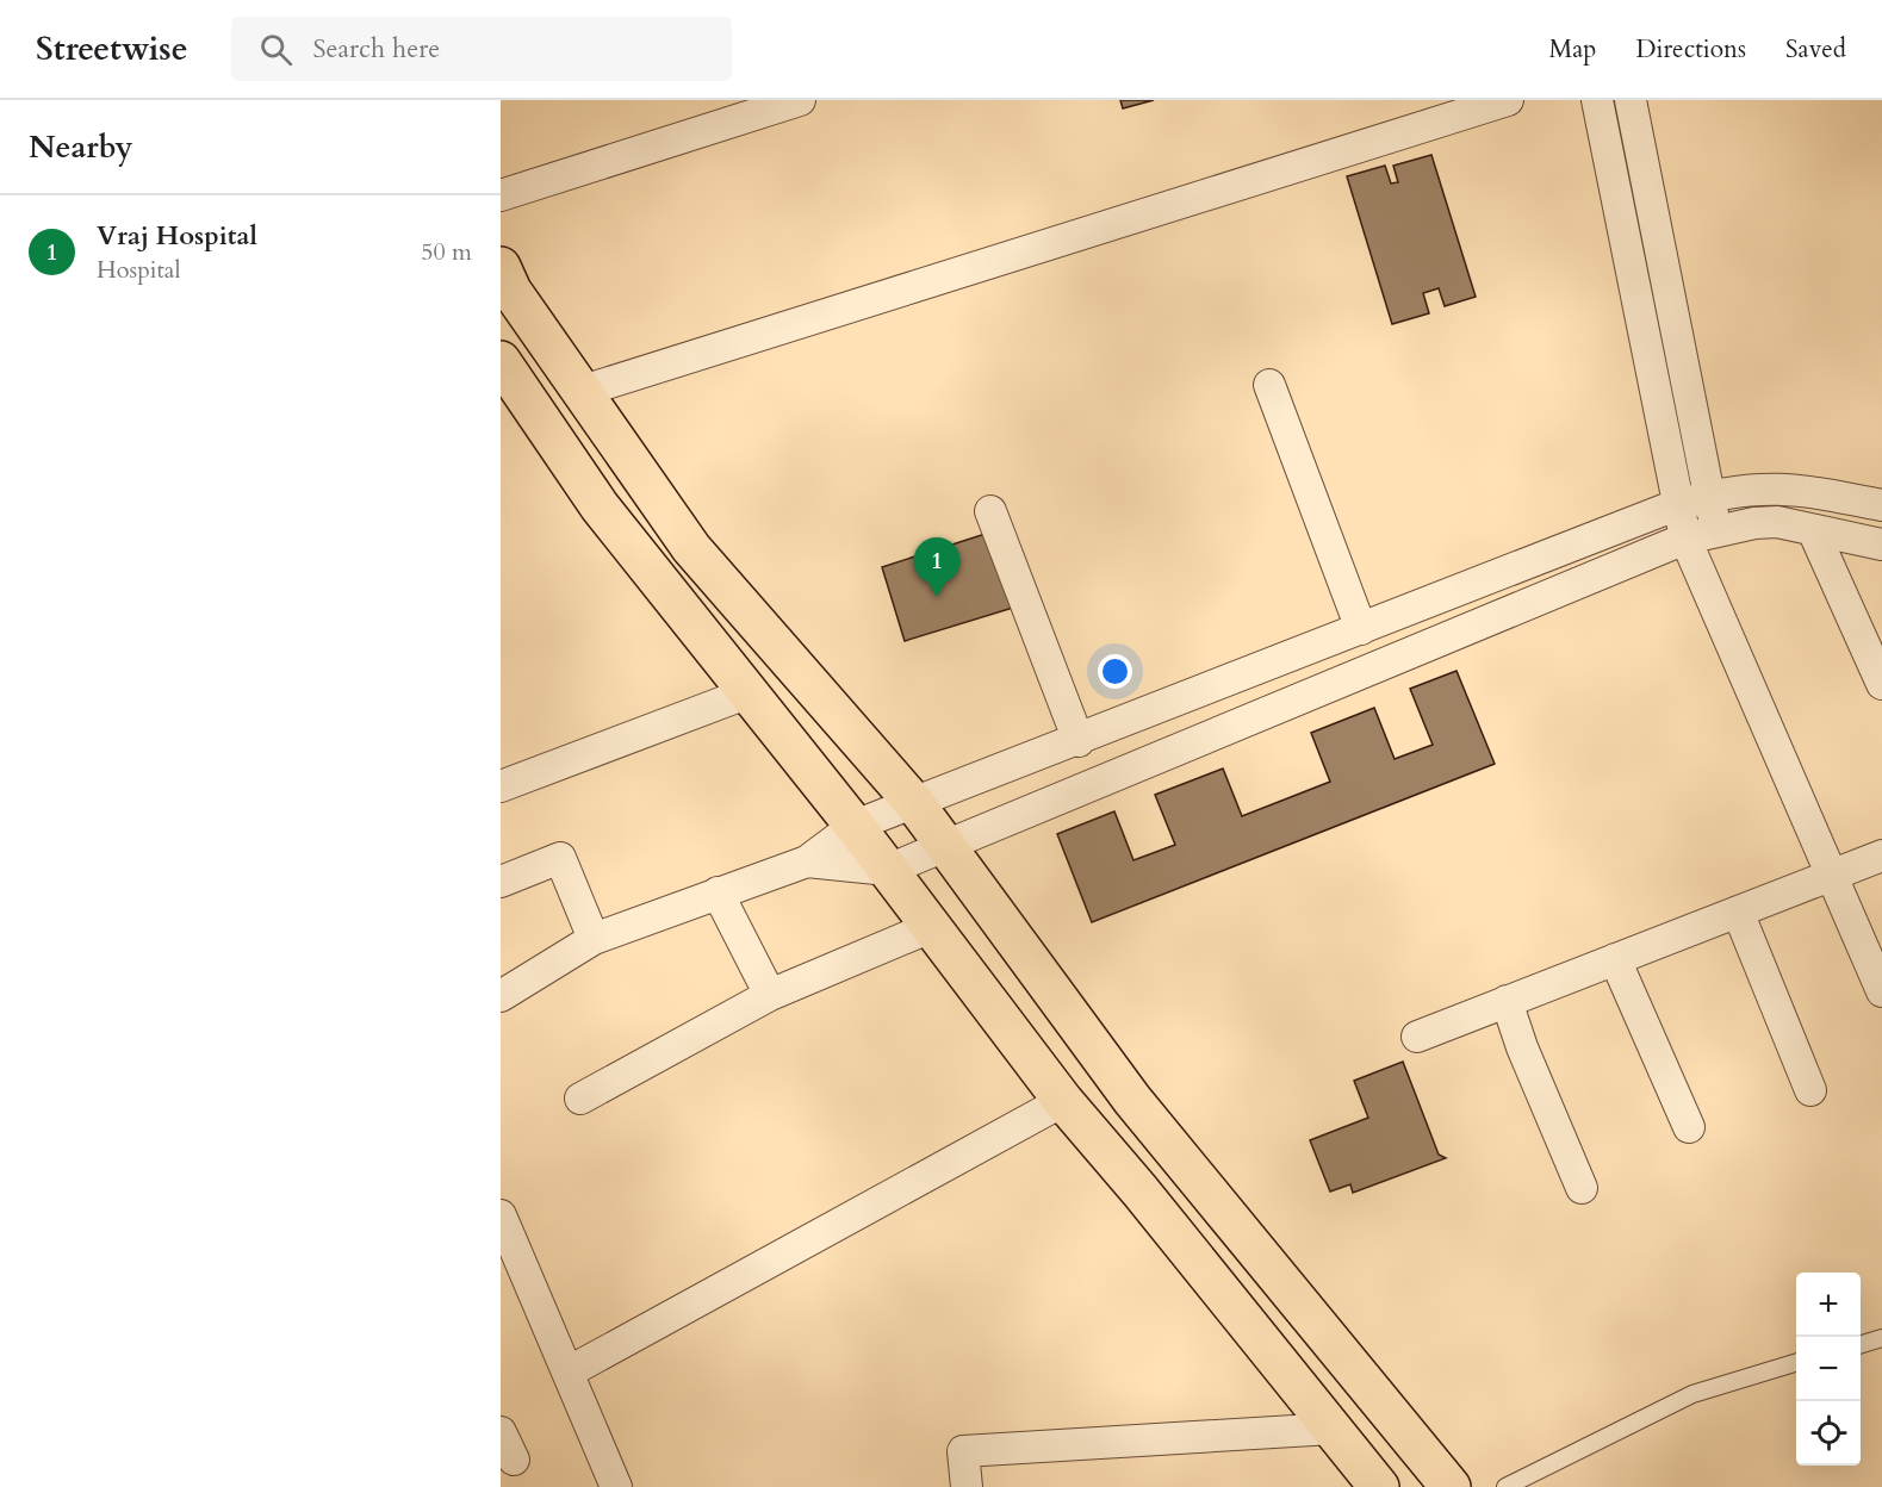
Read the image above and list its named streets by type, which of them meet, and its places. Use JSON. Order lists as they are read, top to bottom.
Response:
{
  "page": {
    "header": "Streetwise",
    "search": "Search here",
    "nav": ["Map", "Directions", "Saved"],
    "heading": "Nearby",
    "list": [
      {
        "mark": "1",
        "name": "Vraj Hospital",
        "note": "Hospital",
        "value": "50 m"
      }
    ],
    "pins": "1",
    "map_buttons": ["+", "−"]
  }
}
